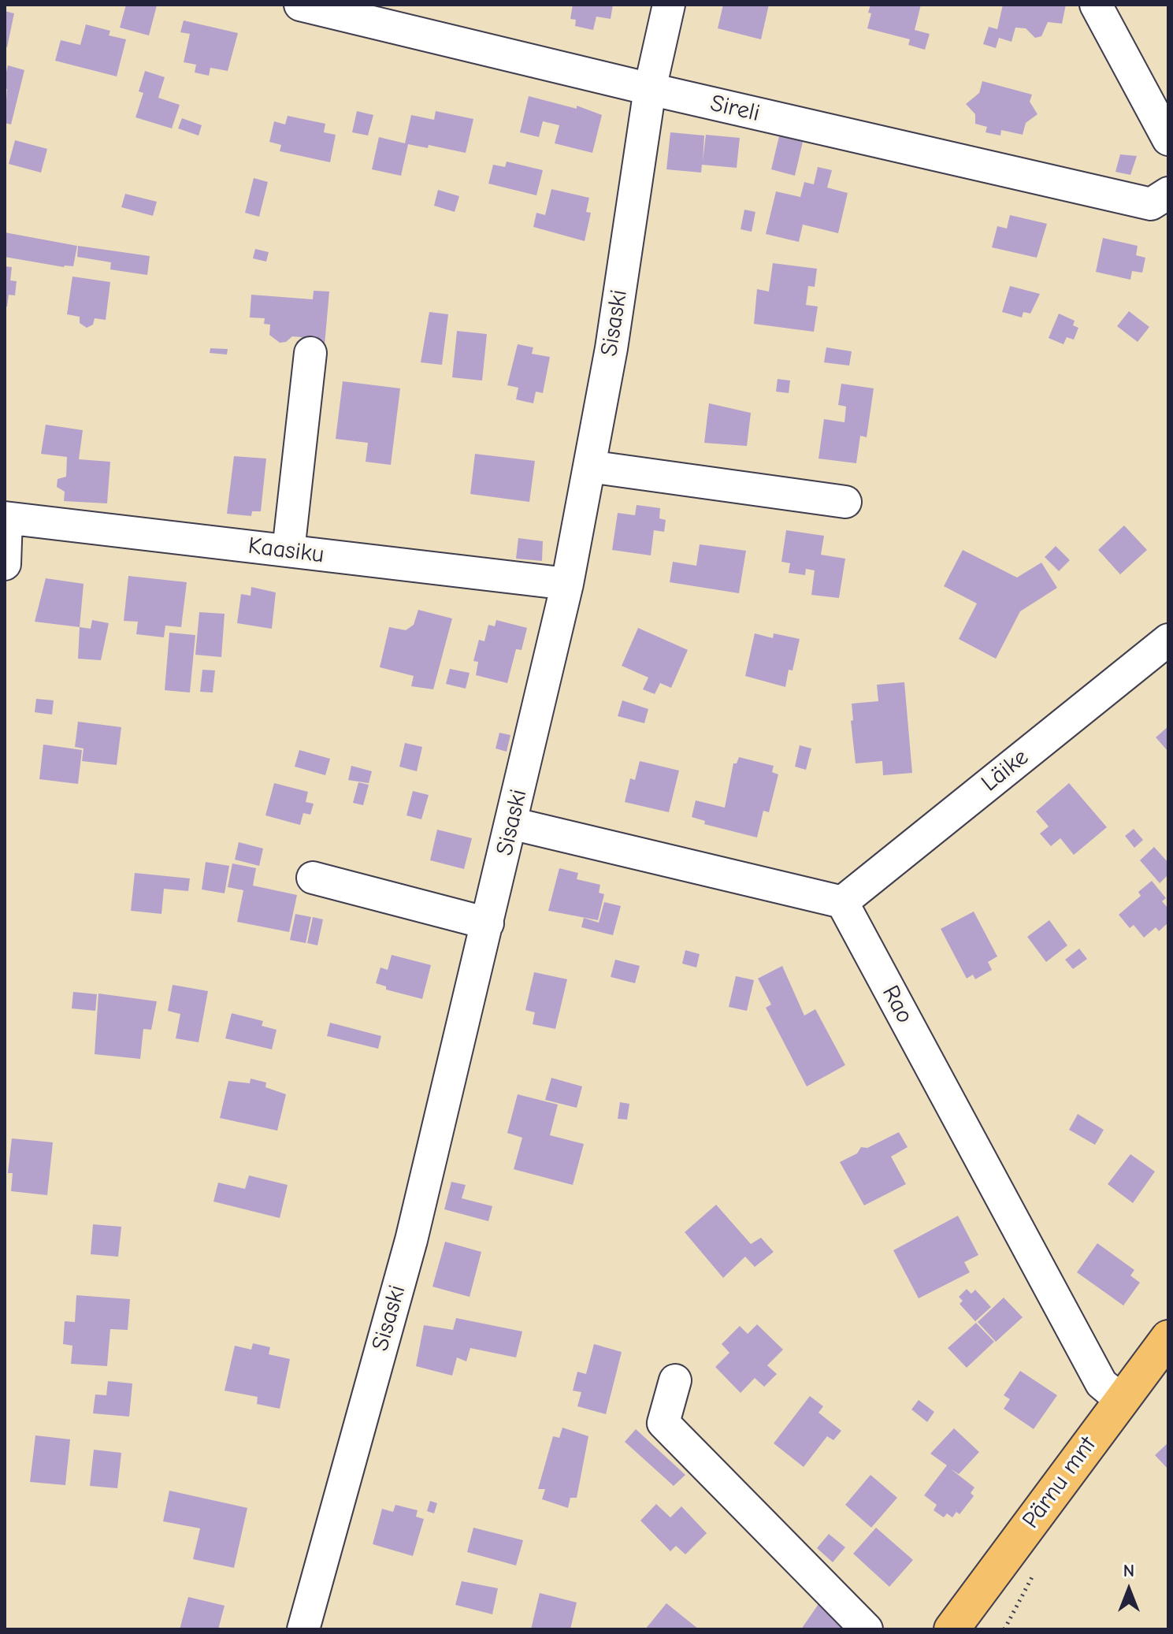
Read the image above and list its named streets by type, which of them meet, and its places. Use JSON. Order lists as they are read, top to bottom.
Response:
{
  "streets": {
    "main road": ["Pärnu mnt"],
    "street": [
      "Sireli",
      "Sisaski",
      "Kaasiku",
      "Läike",
      "Rao"
    ]
  },
  "crossings": [
    ["Sireli", "Sisaski"],
    ["Sisaski", "Kaasiku"],
    ["Läike", "Rao"],
    ["Rao", "Pärnu mnt"]
  ],
  "north": "top"
}
